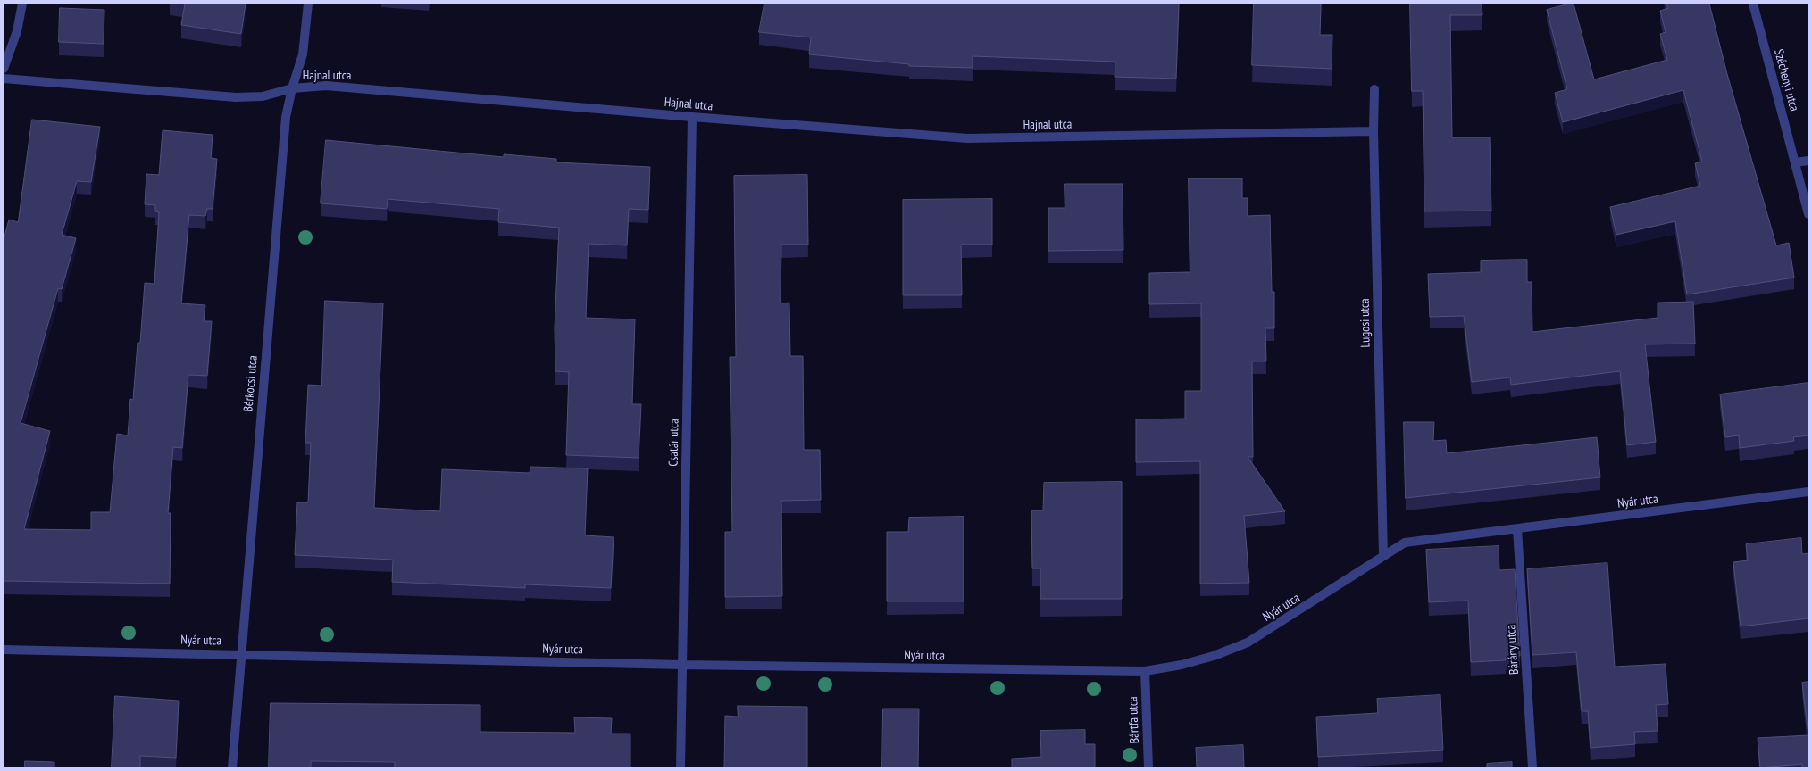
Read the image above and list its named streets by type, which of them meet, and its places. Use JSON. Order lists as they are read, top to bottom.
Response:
{
  "streets": {
    "street": [
      "Hajnal utca",
      "Széchenyi utca",
      "Lugosi utca",
      "Bérkocsi utca",
      "Csatár utca",
      "Nyár utca",
      "Bárány utca",
      "Bártfa utca"
    ]
  },
  "crossings": [
    ["Hajnal utca", "Lugosi utca"],
    ["Hajnal utca", "Bérkocsi utca"],
    ["Hajnal utca", "Csatár utca"],
    ["Lugosi utca", "Nyár utca"],
    ["Bérkocsi utca", "Nyár utca"],
    ["Csatár utca", "Nyár utca"],
    ["Nyár utca", "Bárány utca"],
    ["Nyár utca", "Bártfa utca"]
  ]
}
